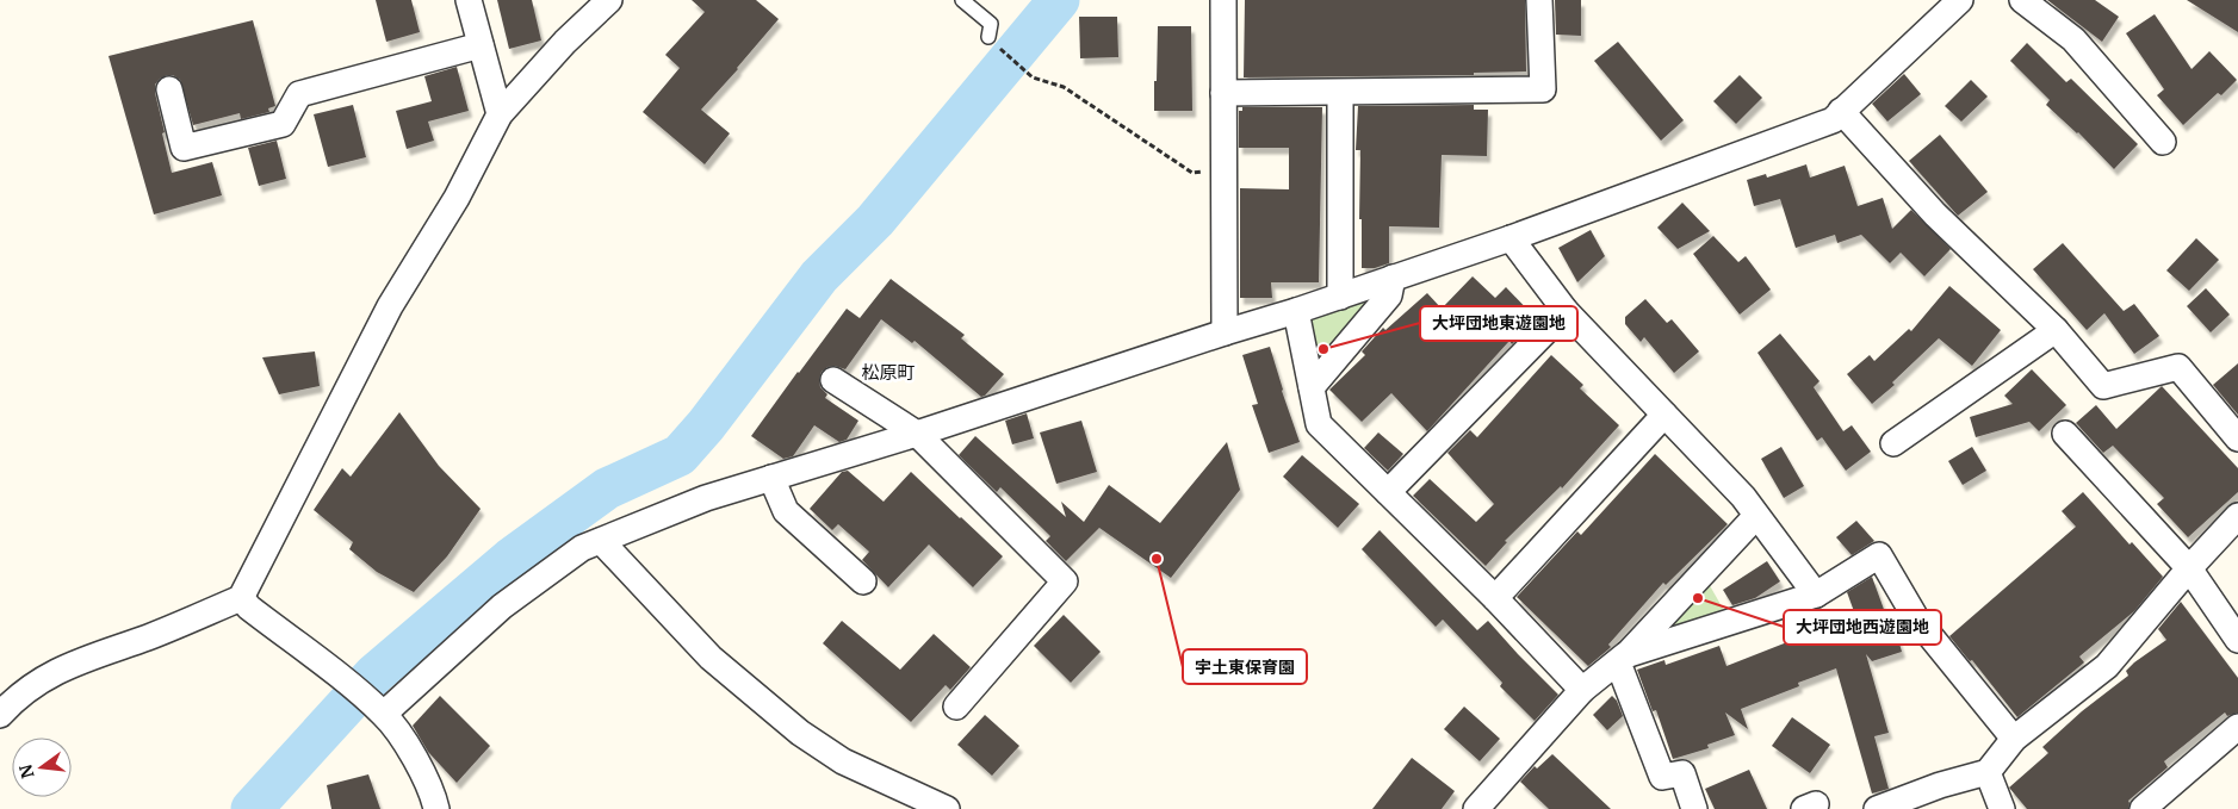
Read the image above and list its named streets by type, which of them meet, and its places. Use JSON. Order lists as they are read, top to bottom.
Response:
{
  "districts": ["松原町"],
  "places": ["大坪団地東遊園地", "宇土東保育園", "大坪団地西遊園地"],
  "north": "left"
}
